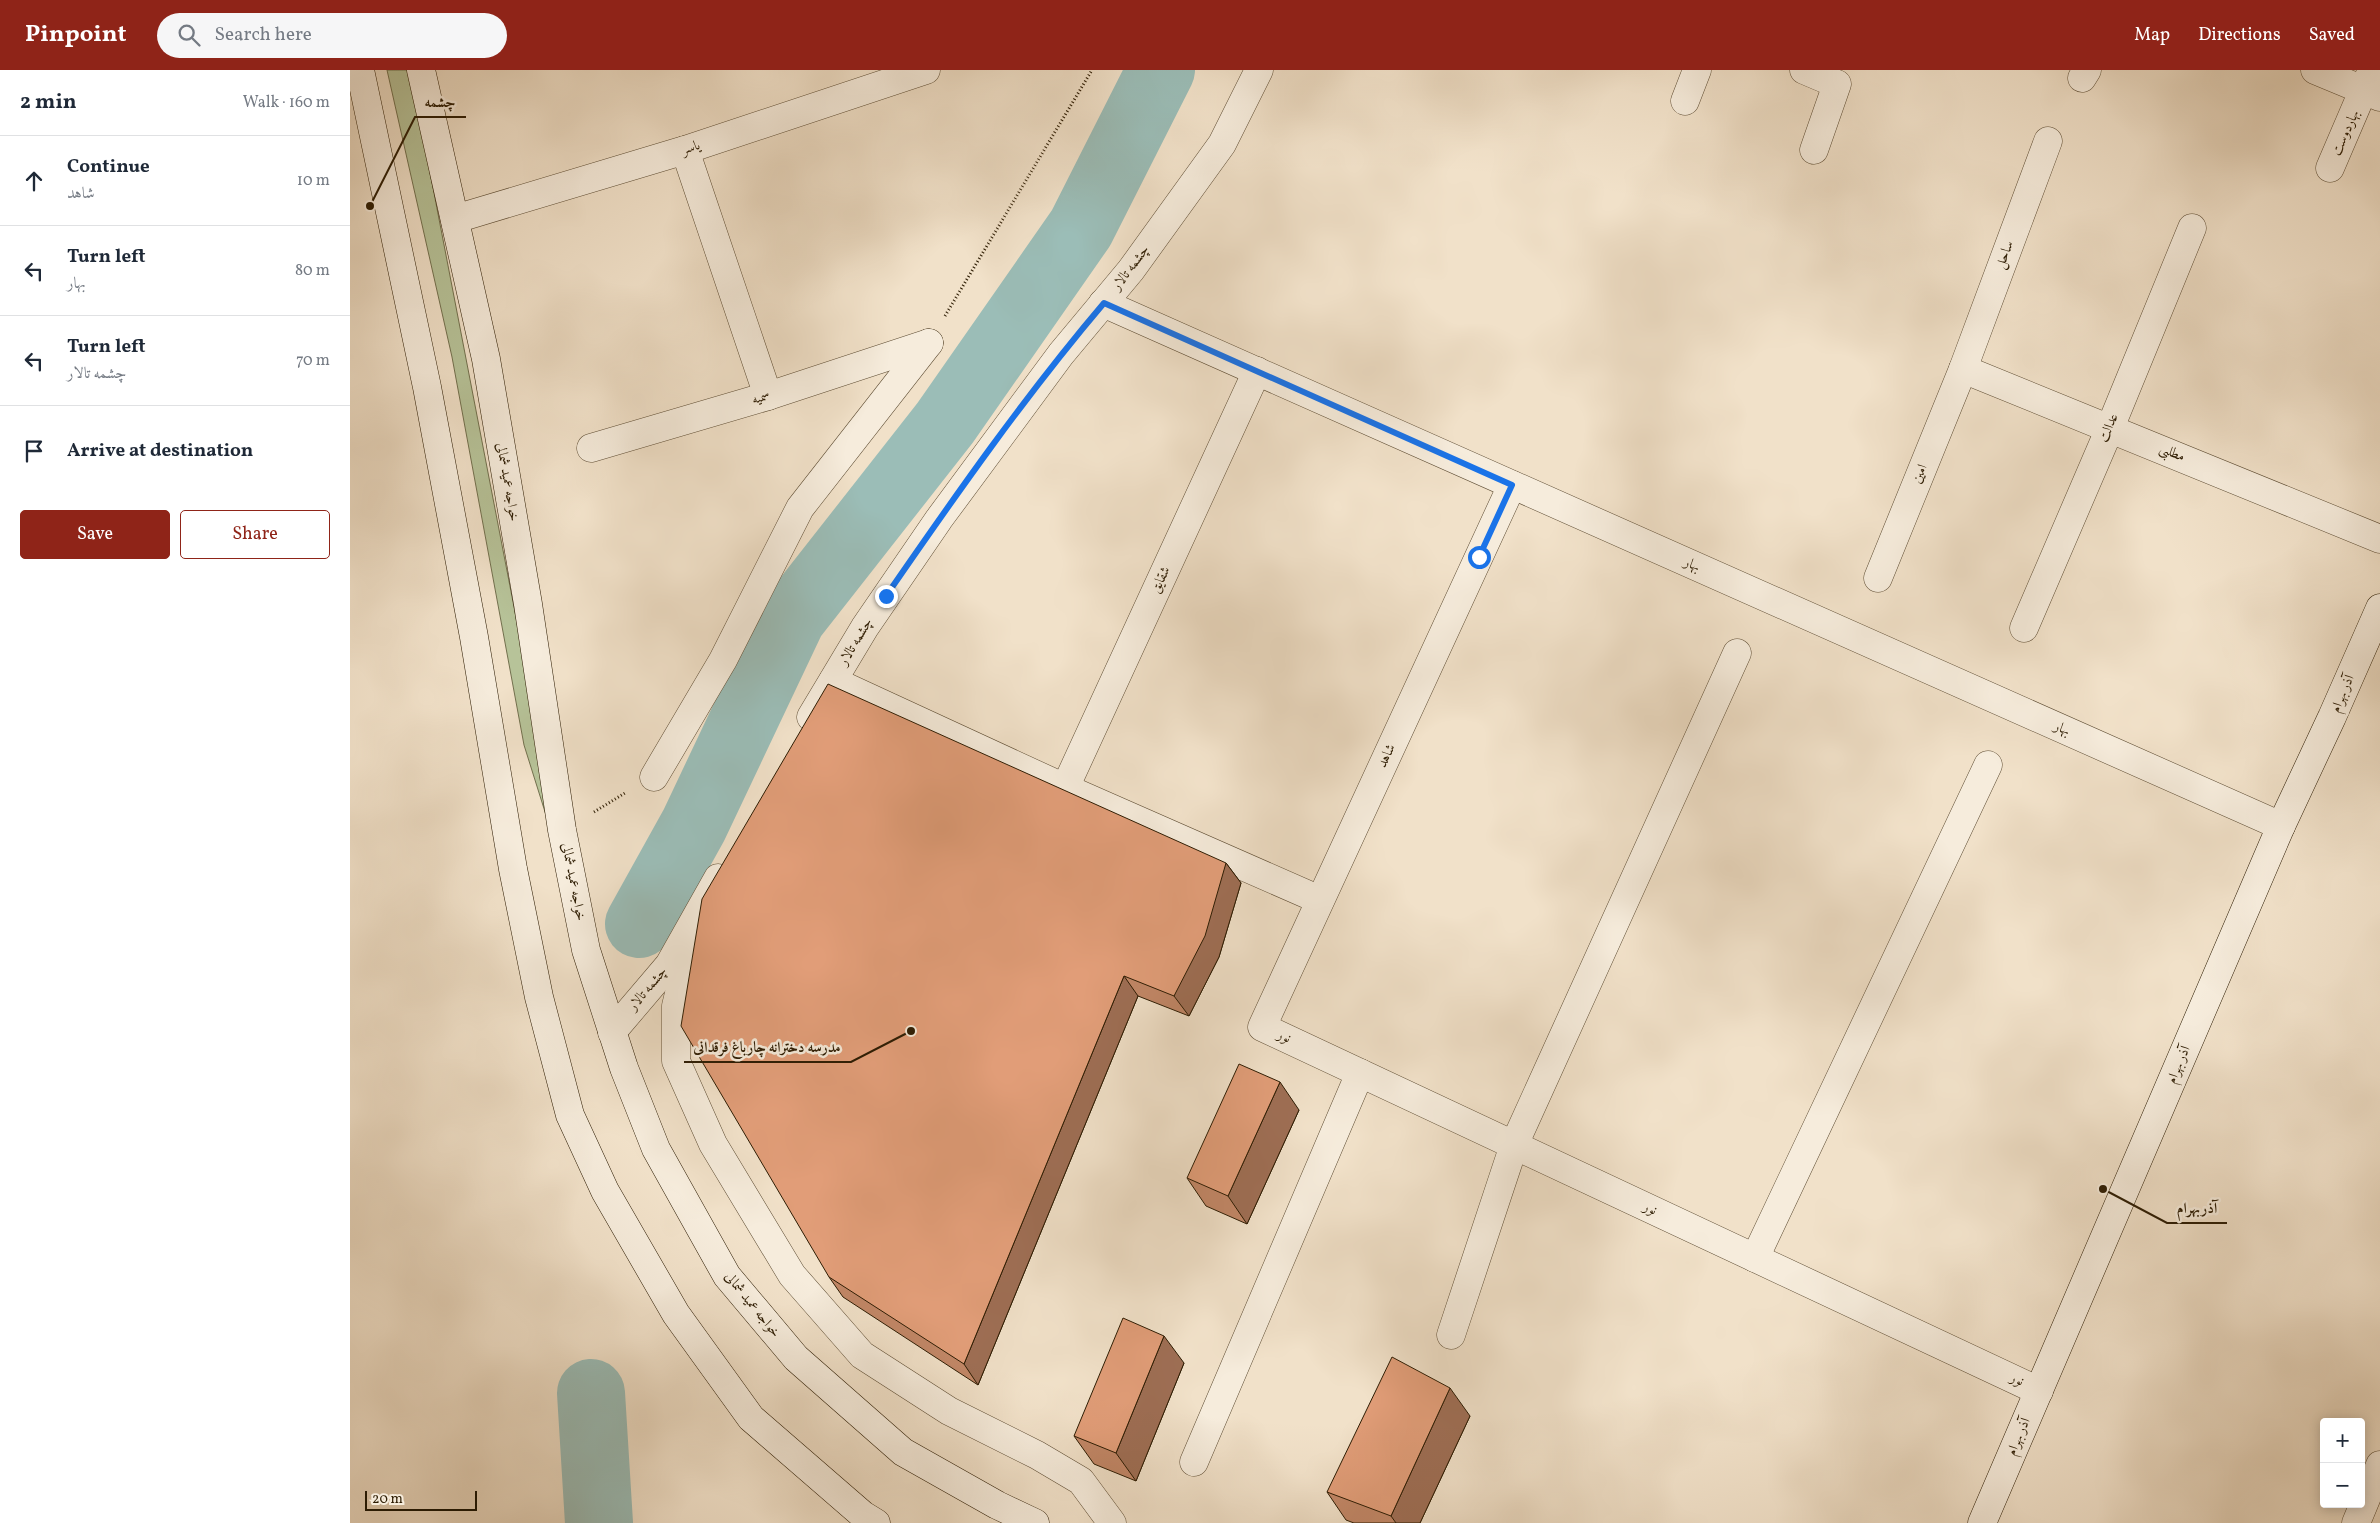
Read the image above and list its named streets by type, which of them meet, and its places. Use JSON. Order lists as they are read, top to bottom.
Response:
{
  "streets": {
    "street": [
      "بهاردوست",
      "یاسر",
      "ساحل",
      "چشمه تالار",
      "سمیه",
      "عدالت",
      "مطلبی",
      "امین",
      "خواجه عمید شمالی",
      "بهار",
      "شقایق",
      "آذر بهرام",
      "شاهد",
      "نور"
    ]
  },
  "crossings": [
    ["یاسر", "خواجه عمید شمالی"],
    ["ساحل", "مطلبی"],
    ["ساحل", "امین"],
    ["چشمه تالار", "خواجه عمید شمالی"],
    ["چشمه تالار", "بهار"],
    ["عدالت", "مطلبی"],
    ["مطلبی", "امین"],
    ["بهار", "شقایق"],
    ["بهار", "آذر بهرام"],
    ["بهار", "شاهد"],
    ["آذر بهرام", "نور"],
    ["شاهد", "نور"]
  ],
  "places": ["چشمه", "مدرسه دخترانه چارباغ فرقدانی", "آذربهرام"],
  "scale_bar": "20 m",
  "page": {
    "header": "Pinpoint",
    "search": "Search here",
    "nav": ["Map", "Directions", "Saved"],
    "heading": ["2 min", "Walk · 160 m"],
    "list": [
      ["Continue", "شاهد", "10 m"],
      ["Turn left", "بهار", "80 m"],
      ["Turn left", "چشمه تالار", "70 m"],
      "Arrive at destination"
    ],
    "buttons": ["Save", "Share"],
    "map_buttons": ["+", "−"],
    "scale": "20 m"
  }
}
